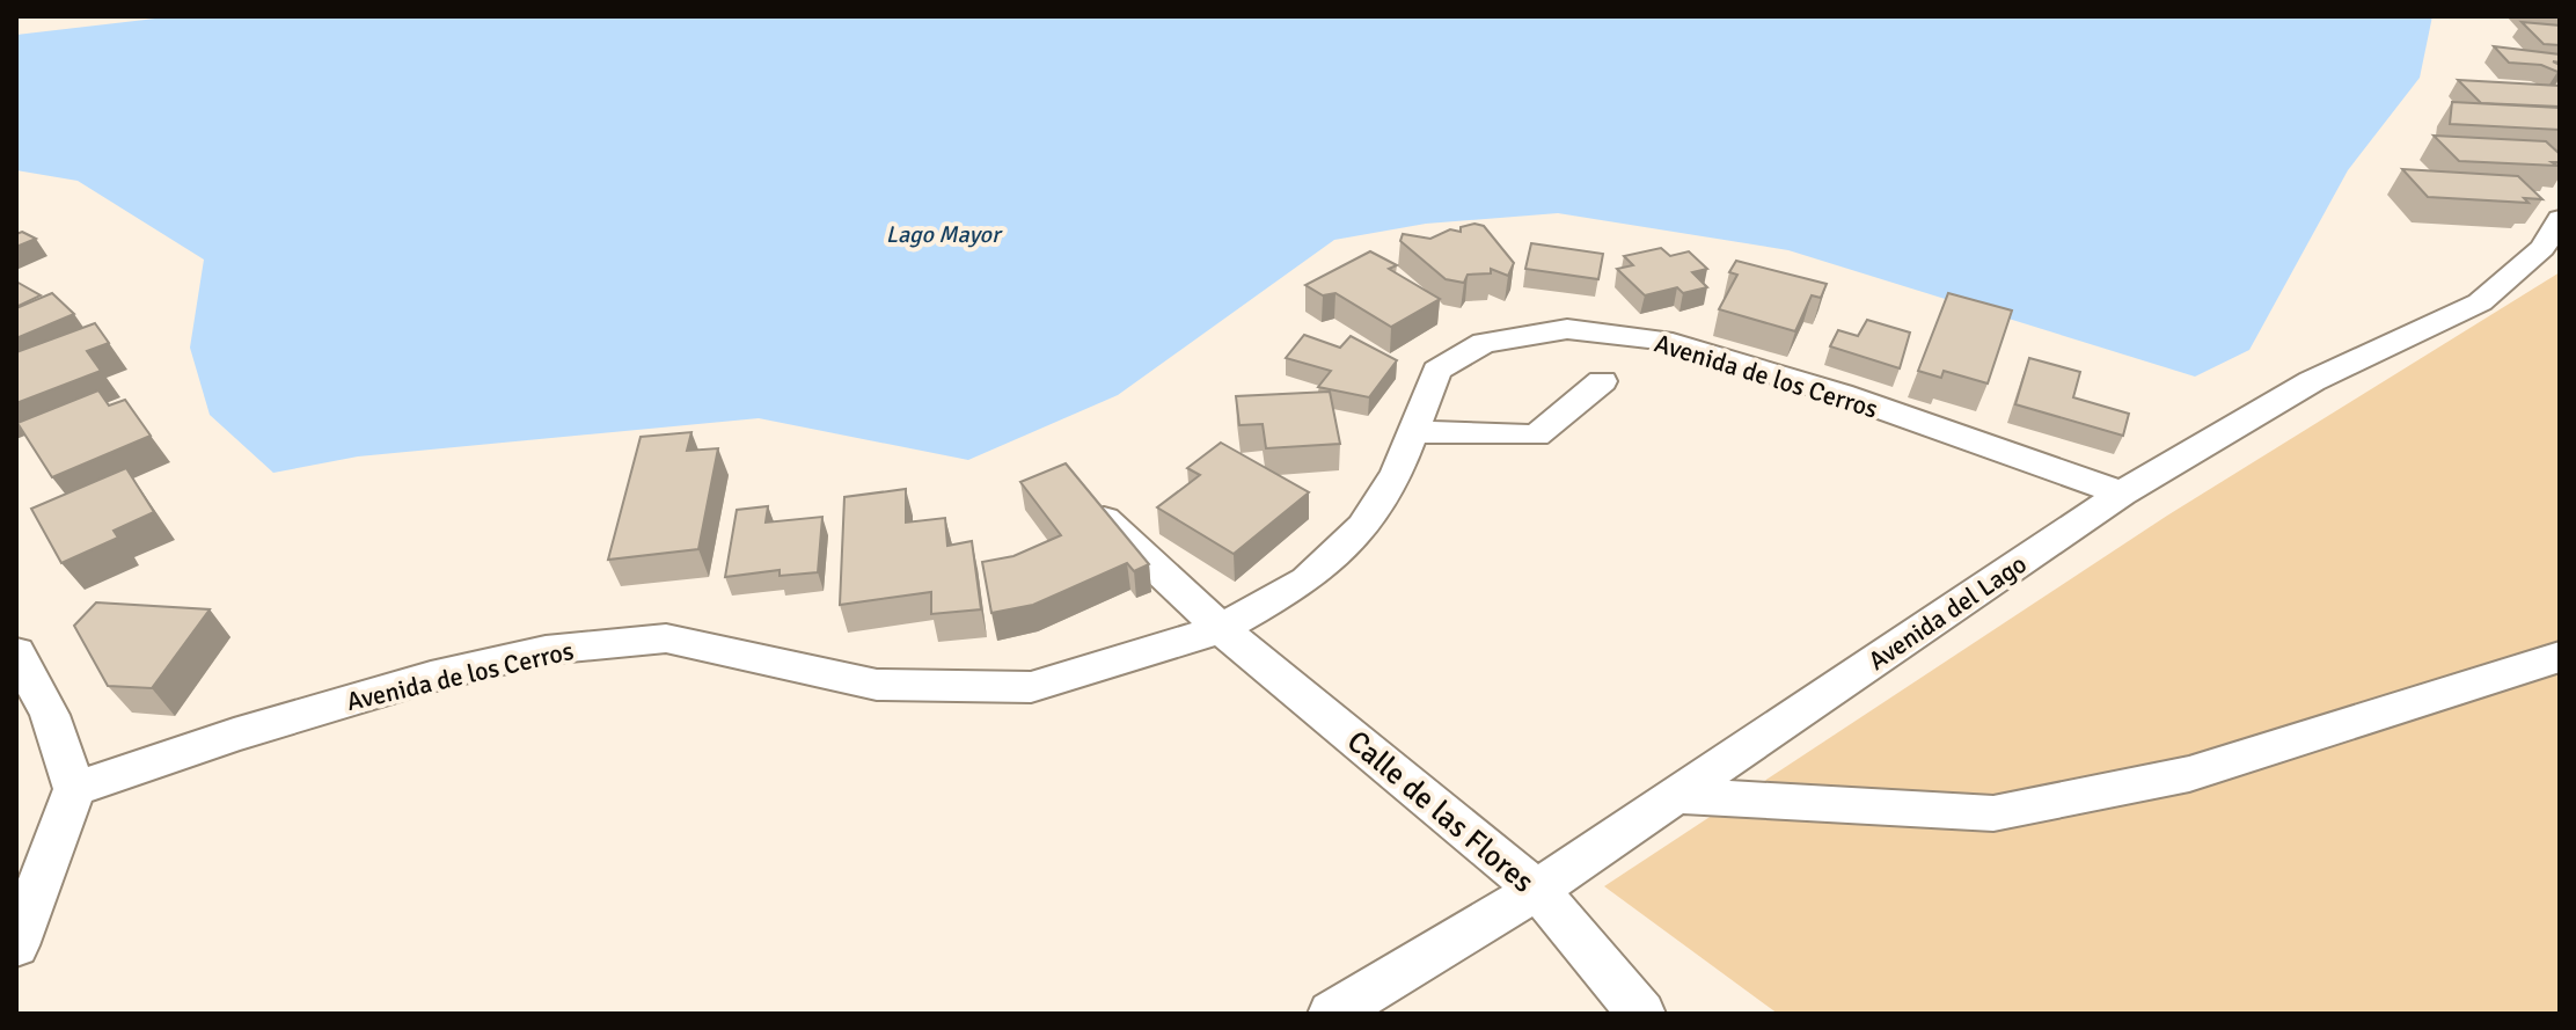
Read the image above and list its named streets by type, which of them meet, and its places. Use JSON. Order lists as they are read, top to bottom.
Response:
{
  "streets": {
    "street": ["Avenida de los Cerros", "Avenida del Lago", "Calle de las Flores"]
  },
  "crossings": [
    ["Avenida de los Cerros", "Avenida del Lago"],
    ["Avenida de los Cerros", "Calle de las Flores"],
    ["Avenida del Lago", "Calle de las Flores"]
  ],
  "water": ["Lago Mayor"]
}
